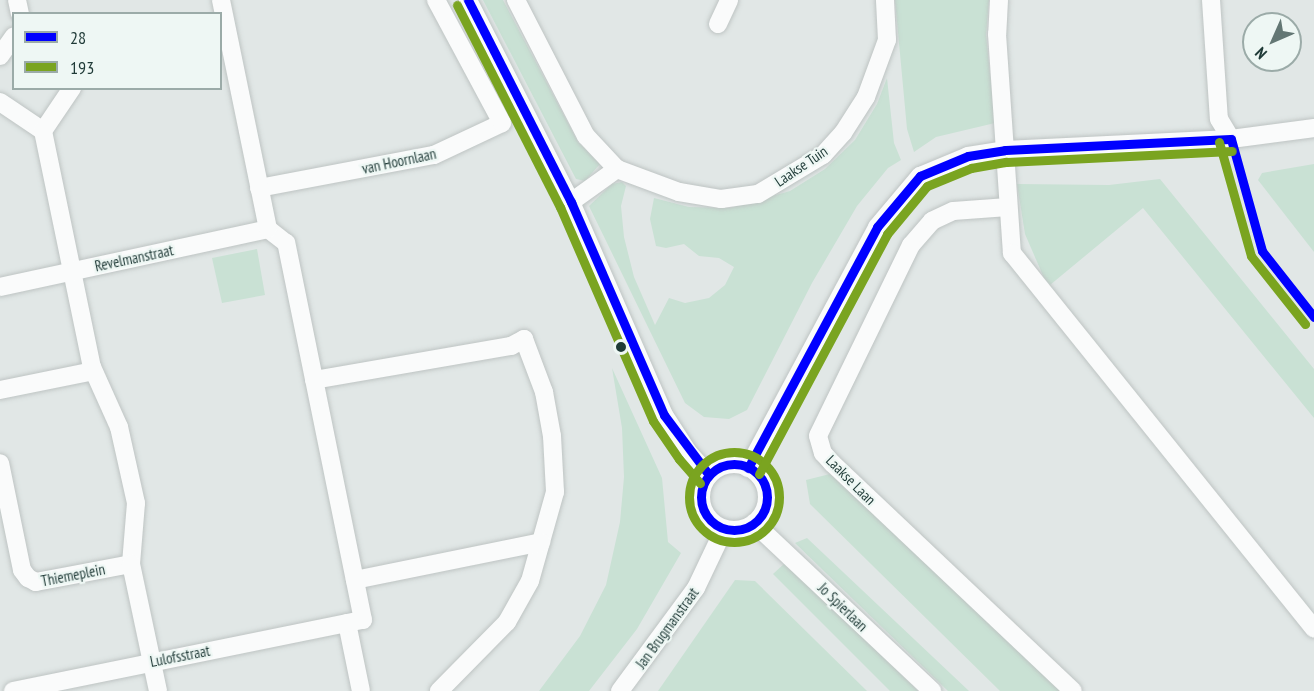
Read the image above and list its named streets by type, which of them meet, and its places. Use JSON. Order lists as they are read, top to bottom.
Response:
{
  "streets": {
    "street": [
      "van Hoornlaan",
      "Laakse Tuin",
      "Revelmanstraat",
      "Laakse Laan",
      "Thiemeplein",
      "Jo Spierlaan",
      "Jan Brugmanstraat",
      "Lulofsstraat"
    ]
  },
  "crossings": [
    ["Jo Spierlaan", "Jan Brugmanstraat"]
  ],
  "lines": ["transit line 28", "transit line 193"],
  "legend": ["28", "193"],
  "north": "bottom left"
}
